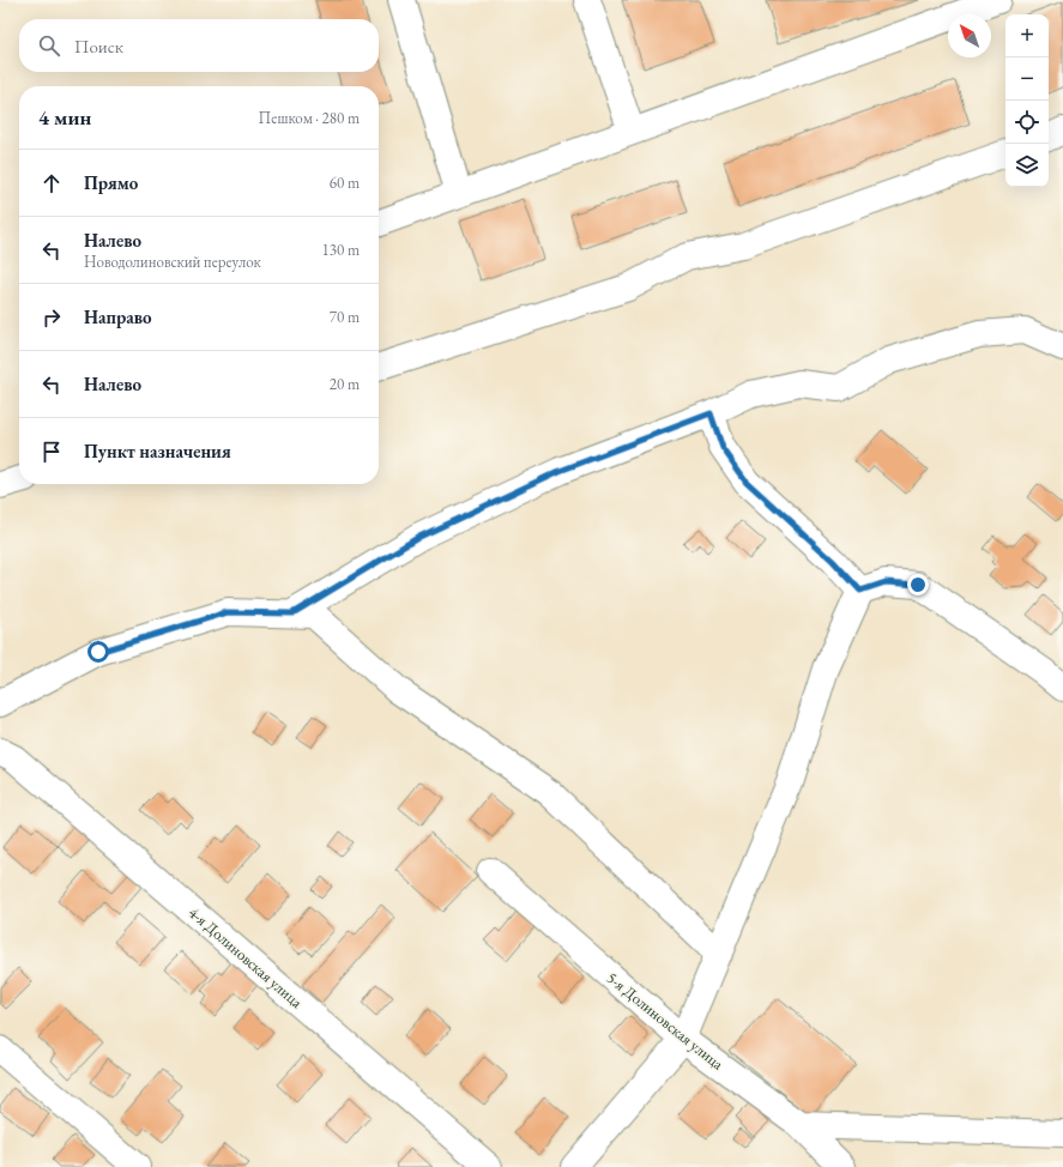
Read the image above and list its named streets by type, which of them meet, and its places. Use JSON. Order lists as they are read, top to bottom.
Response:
{
  "streets": {
    "street": ["4-я Долиновская улица", "5-я Долиновская улица"]
  },
  "north": "top left",
  "page": {
    "map_buttons": ["+", "−"],
    "search": "Поиск",
    "heading": ["4 мин", "Пешком · 280 m"],
    "list": [
      ["Прямо", "60 m"],
      ["Налево", "Новодолиновский переулок", "130 m"],
      ["Направо", "70 m"],
      ["Налево", "20 m"],
      "Пункт назначения"
    ]
  }
}
